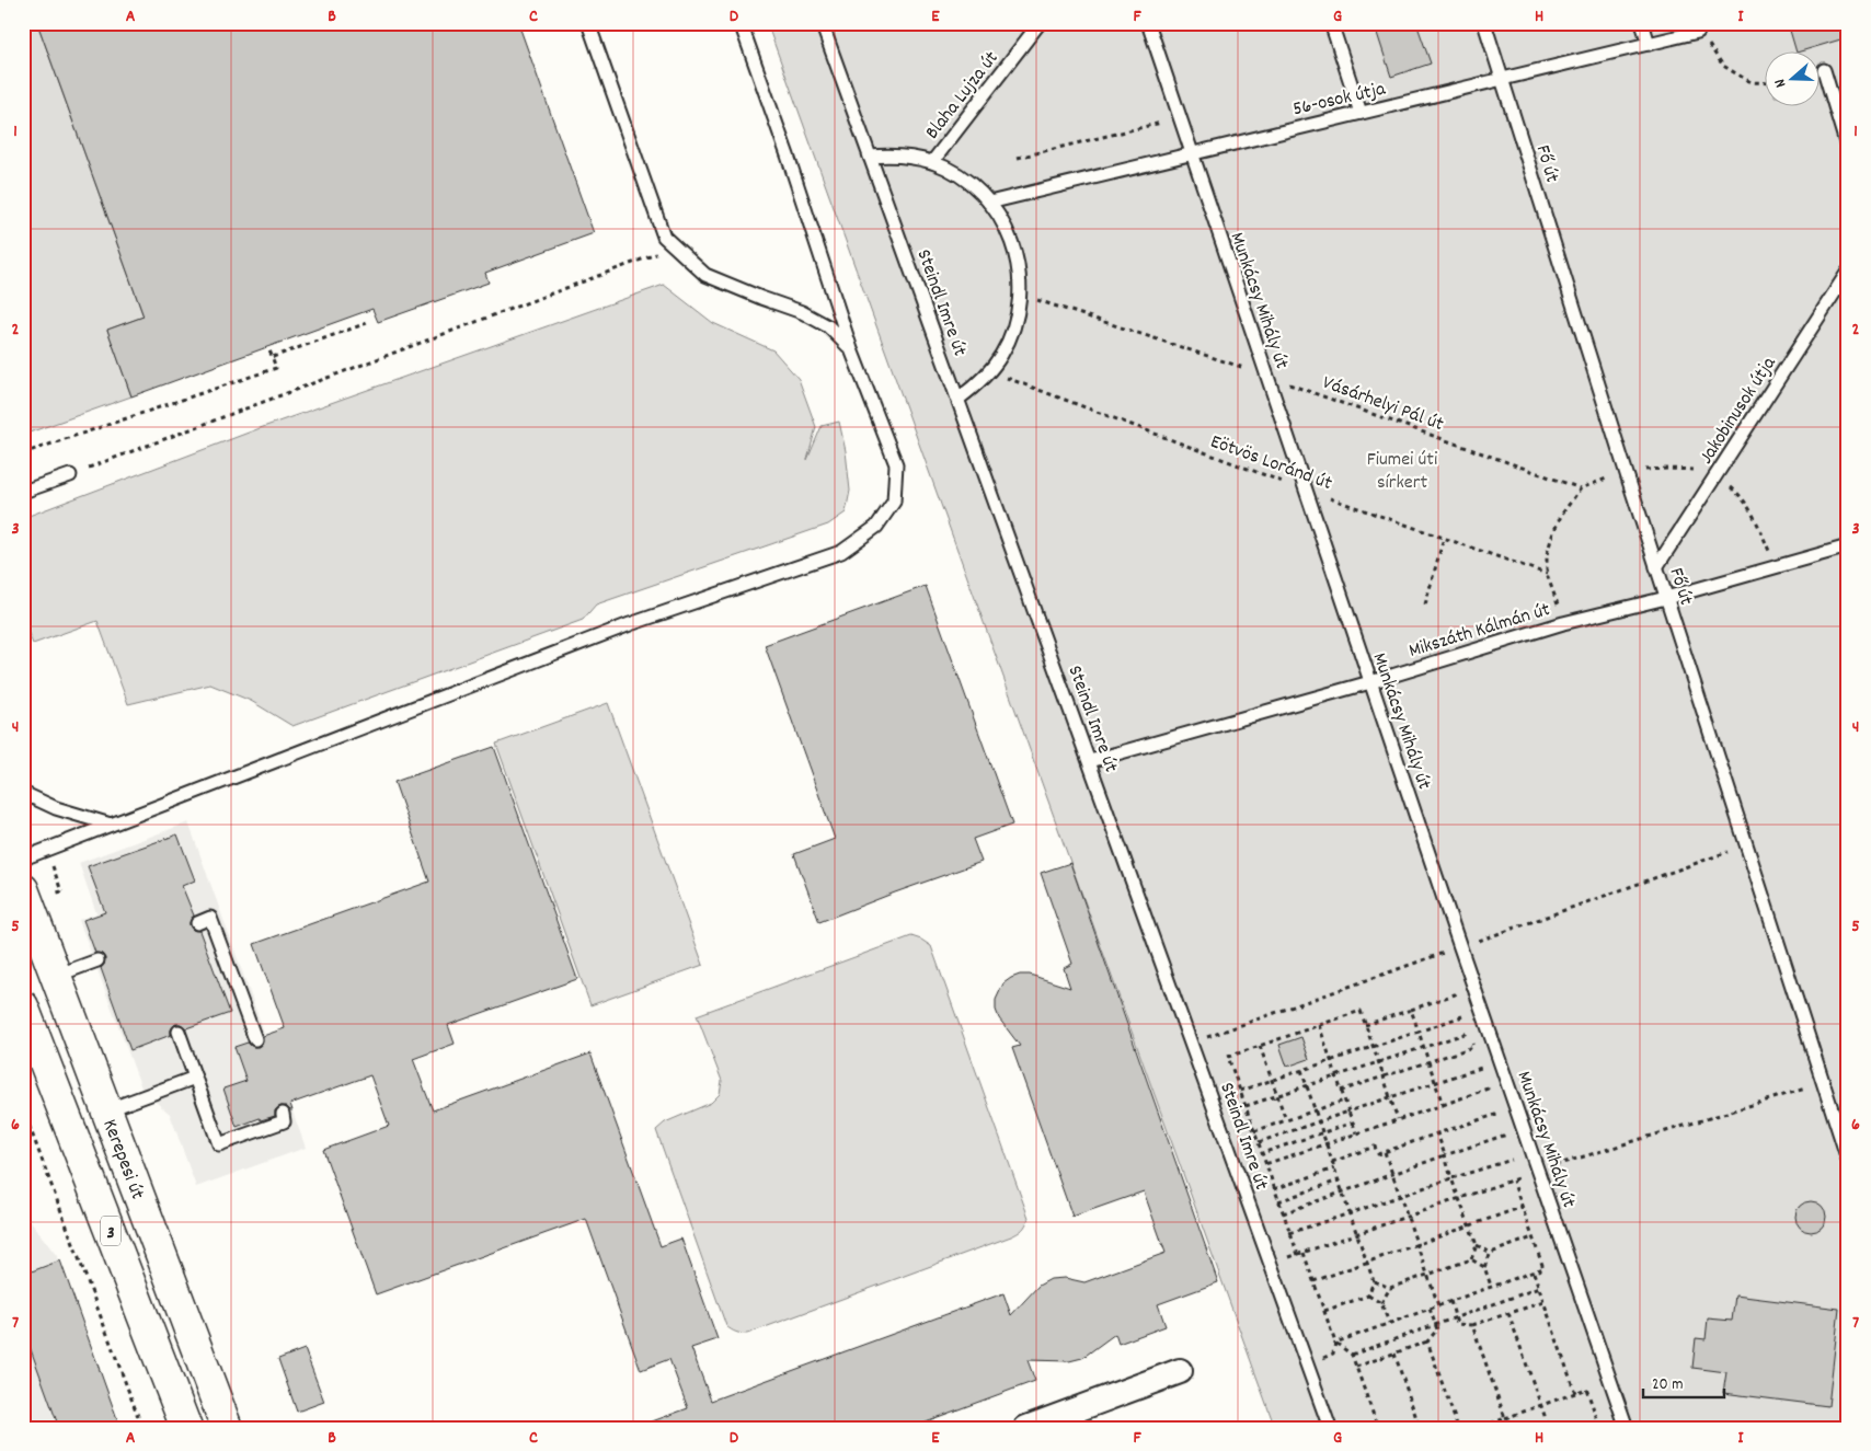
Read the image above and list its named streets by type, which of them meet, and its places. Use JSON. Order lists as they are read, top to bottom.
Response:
{
  "streets": {
    "main road": ["Kerepesi út", "3"],
    "lane": [
      "Blaha Lujza út",
      "56-osok útja",
      "Fő út",
      "Munkácsy Mihály út",
      "Steindl Imre út",
      "Jakobinusok útja",
      "Mikszáth Kálmán út"
    ],
    "path": ["Vásárhelyi Pál út", "Eötvös Loránd út"]
  },
  "crossings": [
    ["56-osok útja", "Fő út"],
    ["56-osok útja", "Munkácsy Mihály út"],
    ["Fő út", "Jakobinusok útja"],
    ["Fő út", "Mikszáth Kálmán út"],
    ["Munkácsy Mihály út", "Vásárhelyi Pál út"],
    ["Munkácsy Mihály út", "Eötvös Loránd út"],
    ["Munkácsy Mihály út", "Mikszáth Kálmán út"],
    ["Steindl Imre út", "Mikszáth Kálmán út"]
  ],
  "parks": ["Fiumei úti sírkert"],
  "scale_bar": "20 m",
  "north": "left",
  "grid": {
    "columns": [
      "A",
      "B",
      "C",
      "D",
      "E",
      "F",
      "G",
      "H",
      "I"
    ],
    "rows": [
      "1",
      "2",
      "3",
      "4",
      "5",
      "6",
      "7"
    ]
  }
}
